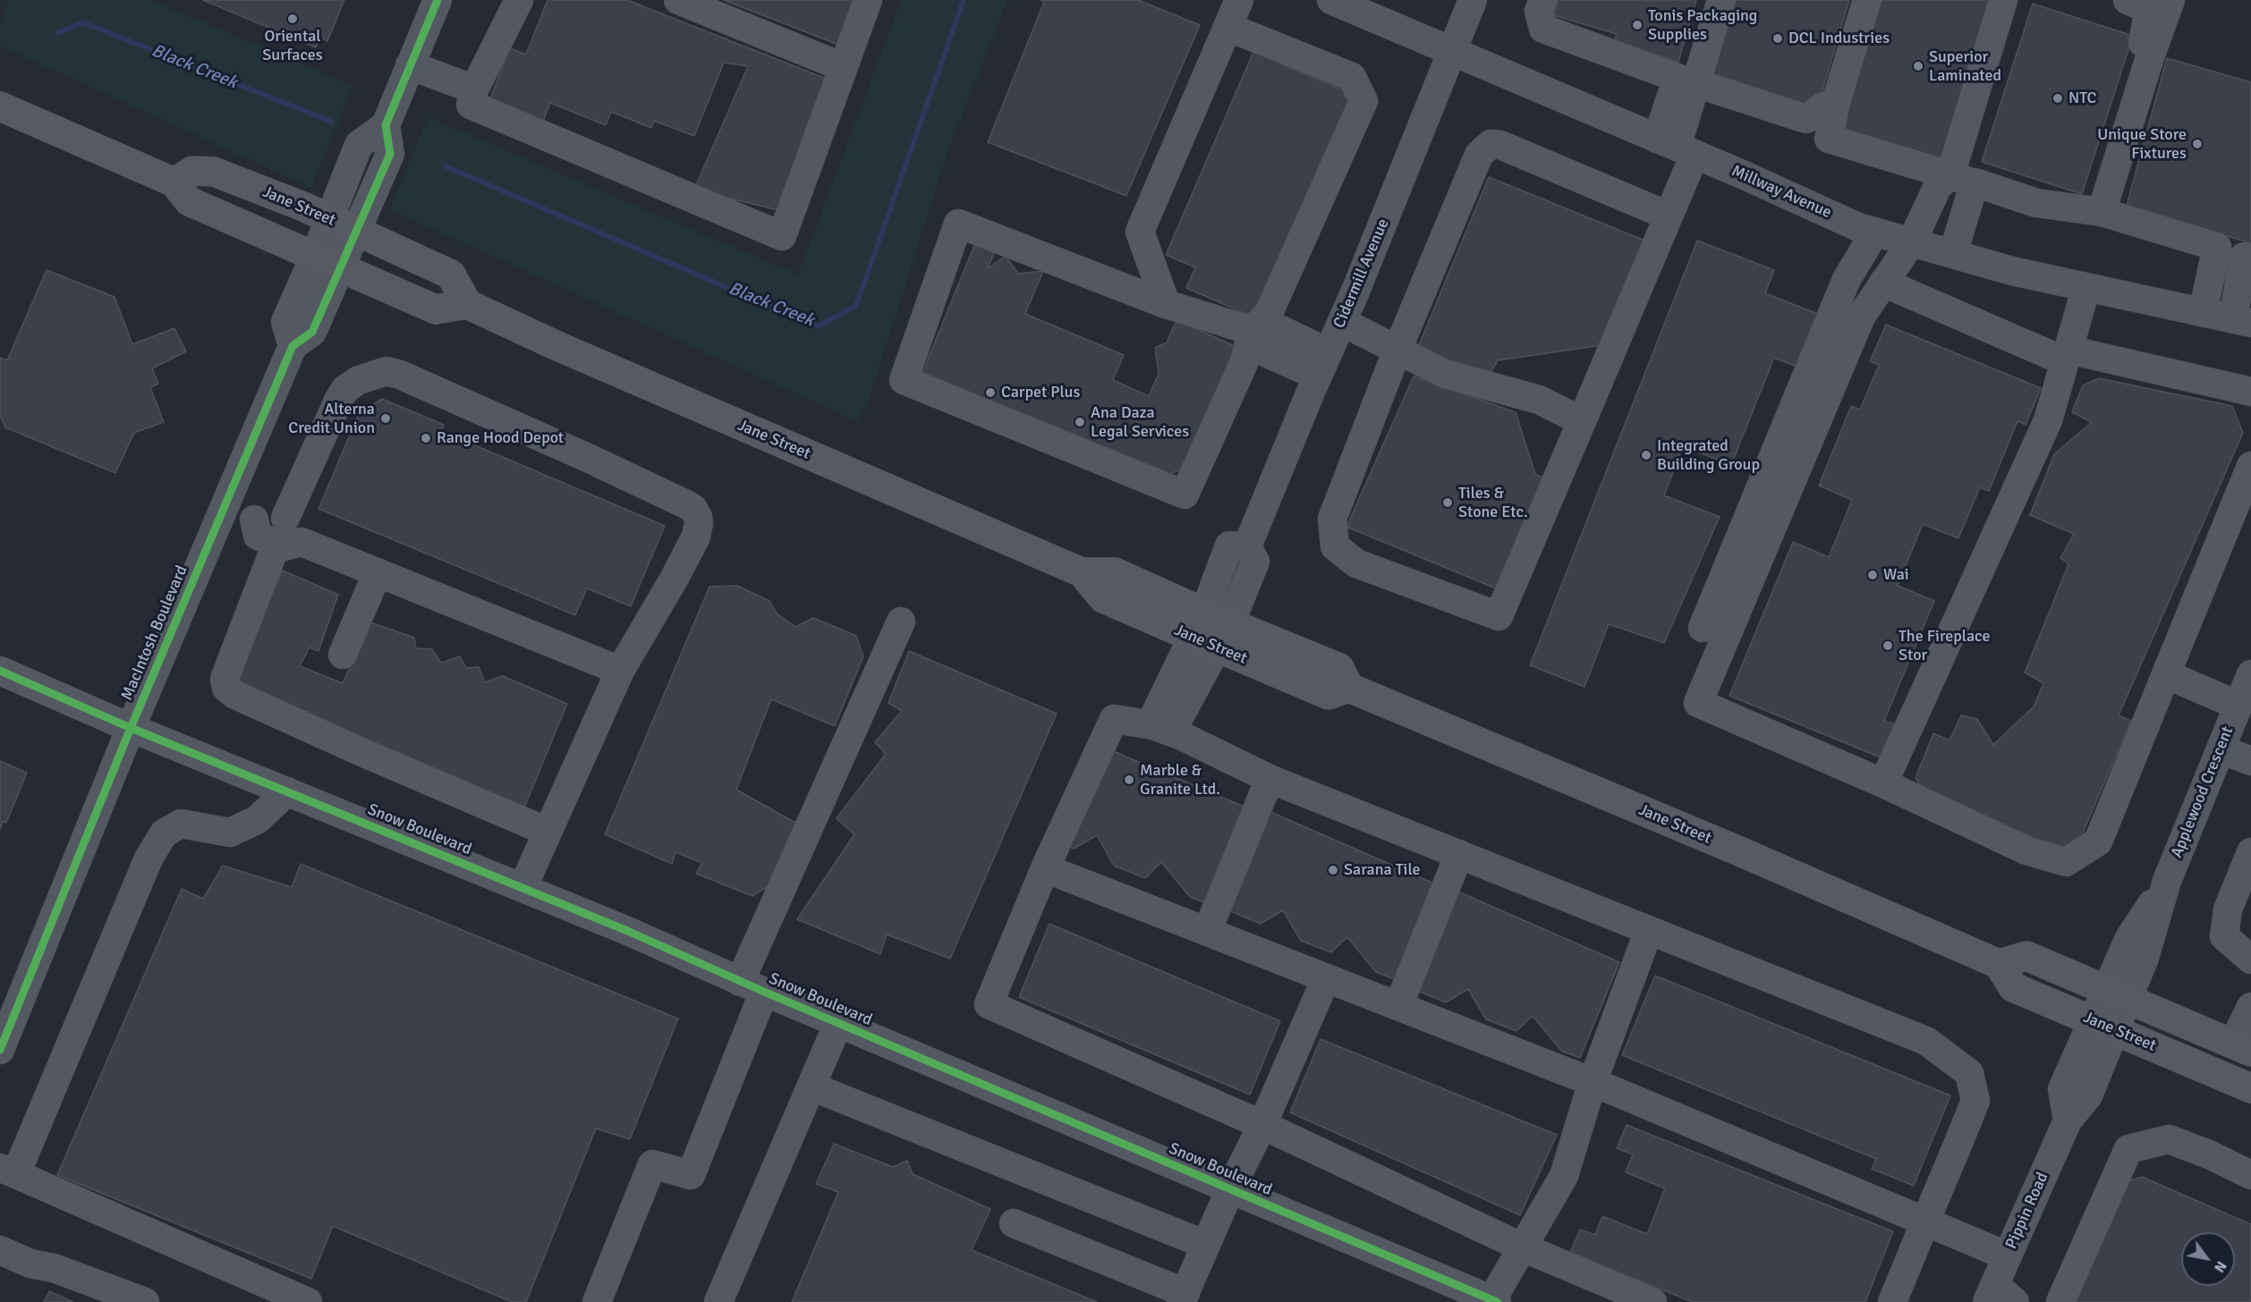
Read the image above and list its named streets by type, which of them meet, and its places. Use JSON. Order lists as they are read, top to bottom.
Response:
{
  "streets": {
    "main road": ["Jane Street"],
    "street": [
      "Millway Avenue",
      "Cidermill Avenue",
      "MacIntosh Boulevard",
      "Applewood Crescent",
      "Snow Boulevard",
      "Pippin Road"
    ]
  },
  "crossings": [
    ["Millway Avenue", "Cidermill Avenue"],
    ["Jane Street", "Cidermill Avenue"],
    ["Jane Street", "MacIntosh Boulevard"],
    ["Jane Street", "Pippin Road"],
    ["MacIntosh Boulevard", "Snow Boulevard"],
    ["Applewood Crescent", "Pippin Road"]
  ],
  "water": ["Black Creek"],
  "places": [
    "Oriental Surfaces",
    "Tonis Packaging Supplies",
    "DCL Industries",
    "Superior Laminated",
    "NTC",
    "Unique Store Fixtures",
    "Carpet Plus",
    "Alterna Credit Union",
    "Ana Daza Legal Services",
    "Range Hood Depot",
    "Integrated Building Group",
    "Tiles & Stone Etc.",
    "Wai",
    "The Fireplace Stor",
    "Marble & Granite Ltd.",
    "Sarana Tile"
  ],
  "north": "bottom right"
}
